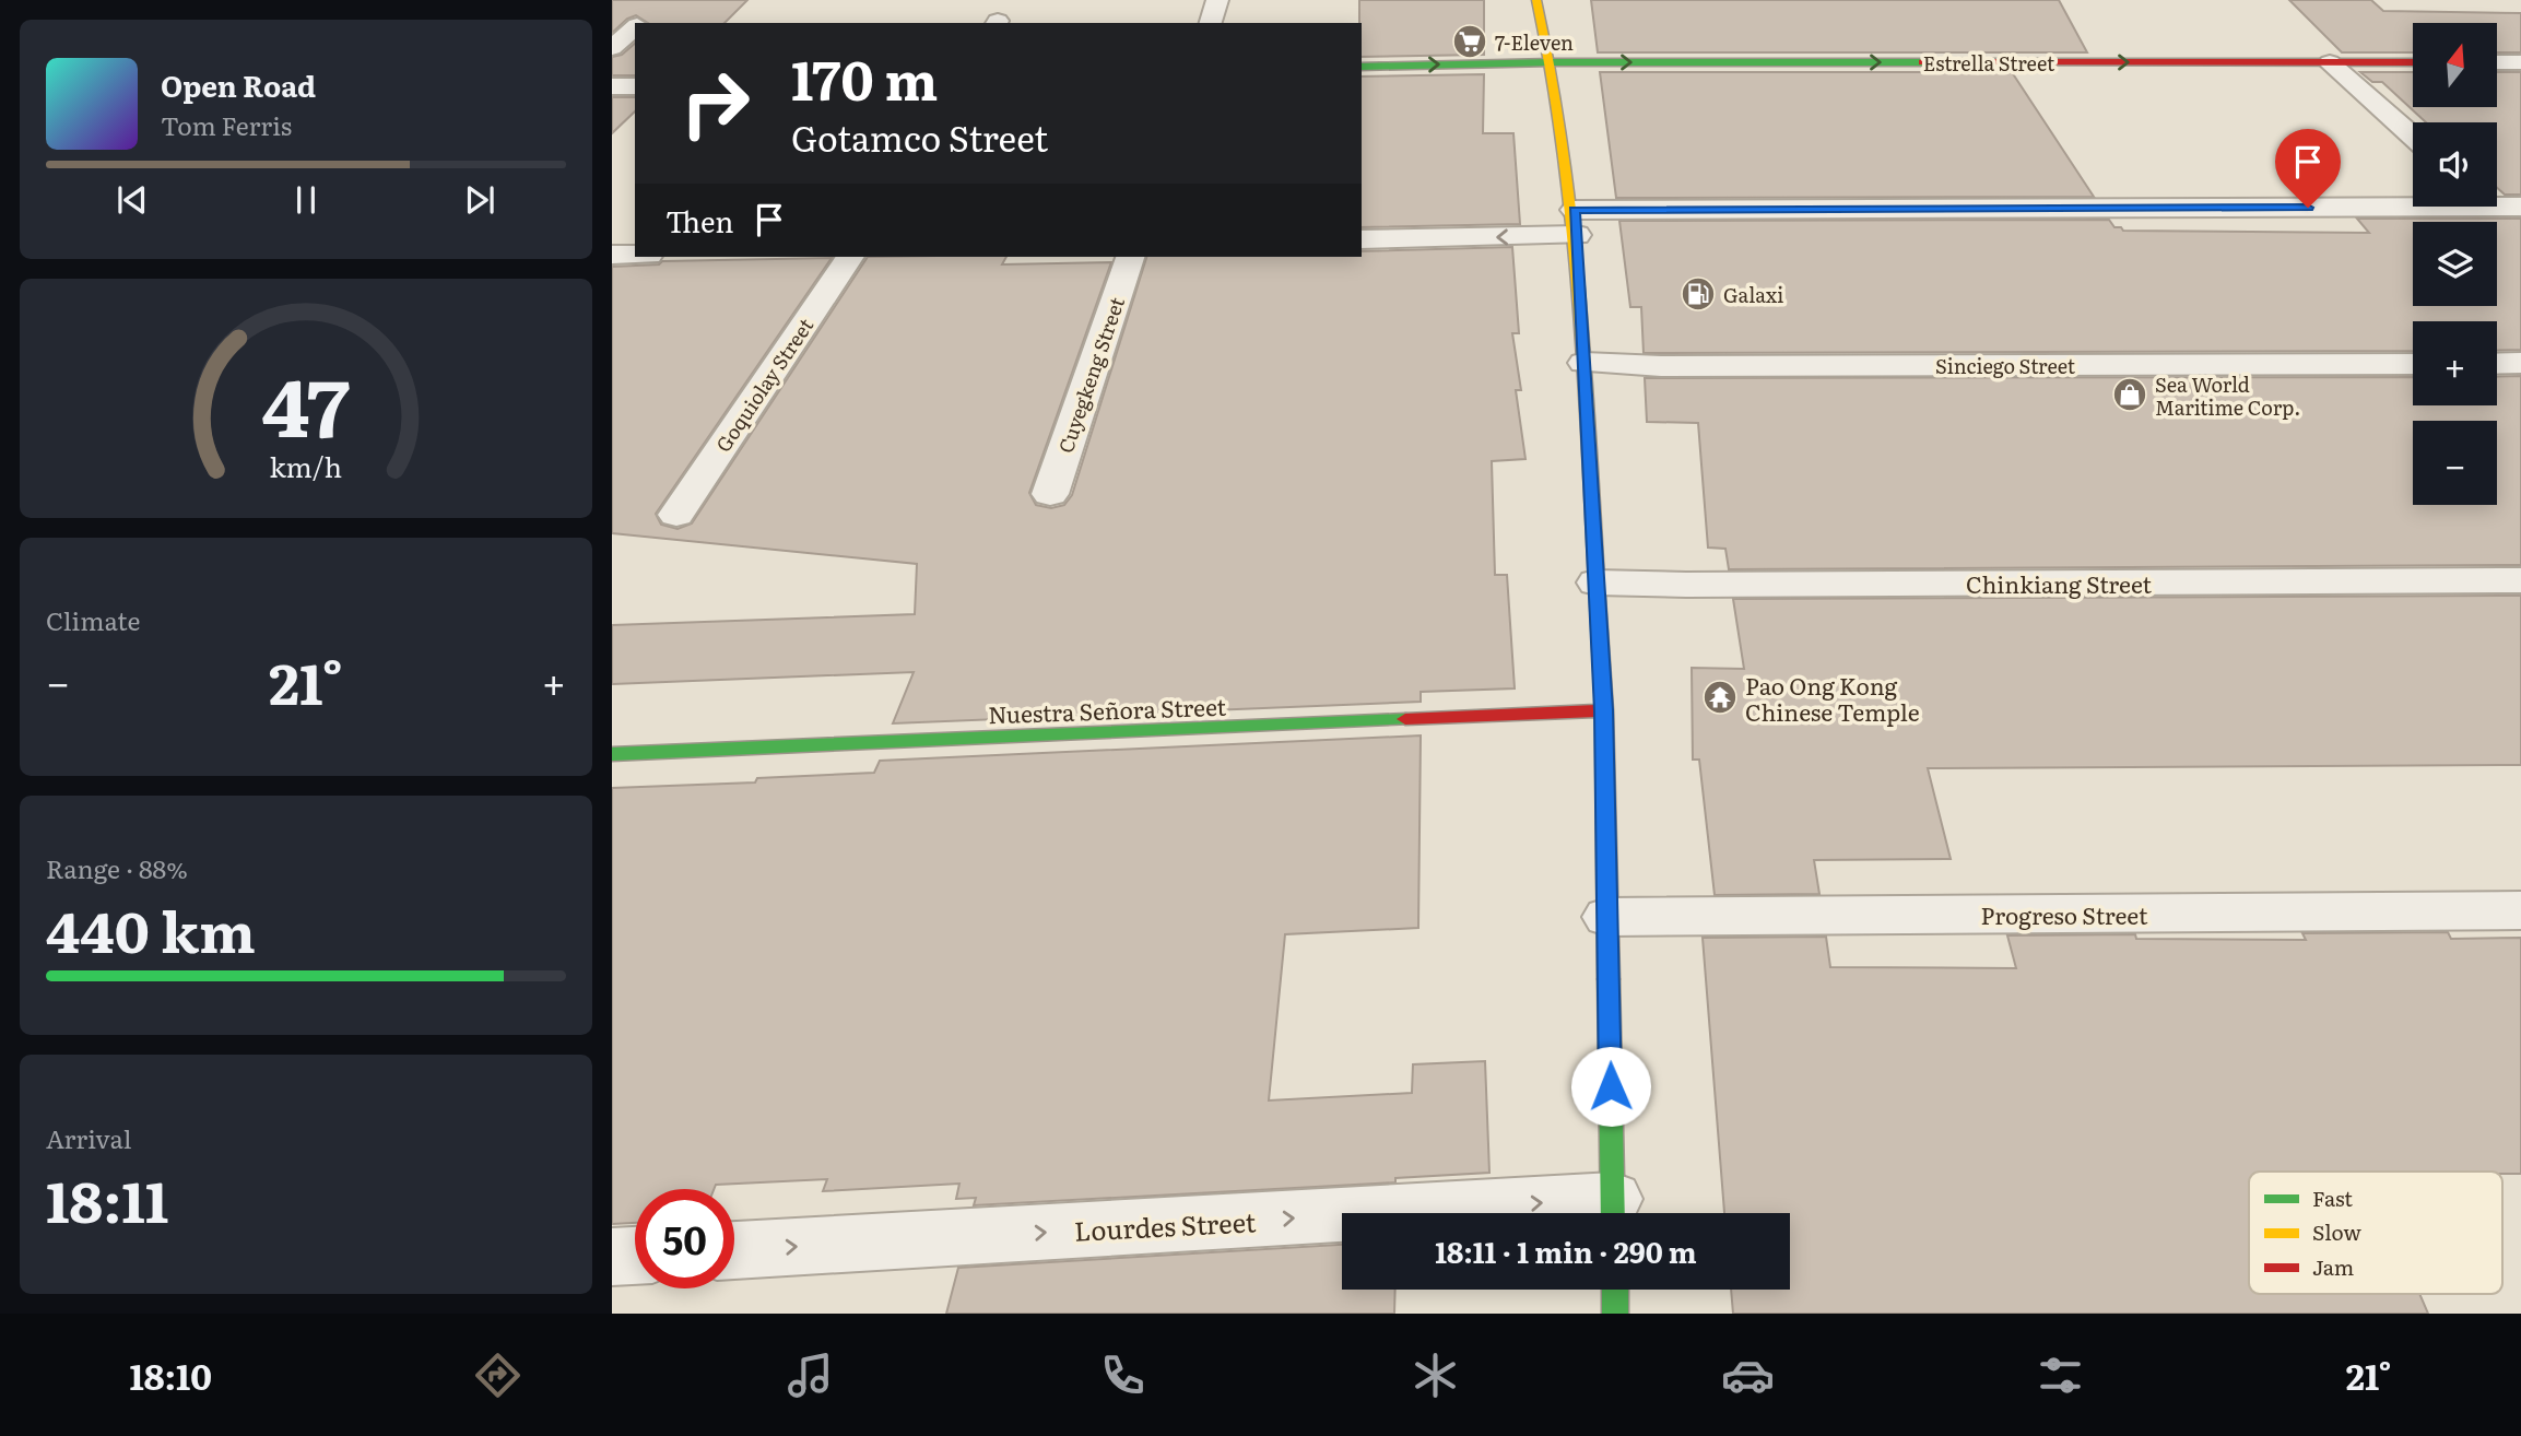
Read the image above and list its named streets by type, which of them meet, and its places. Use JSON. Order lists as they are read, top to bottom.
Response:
{
  "streets": {
    "street": [
      "Estrella Street",
      "Sinciego Street",
      "Cuyegkeng Street",
      "Goquiolay Street",
      "Chinkiang Street",
      "Nuestra Señora Street",
      "Progreso Street",
      "Lourdes Street"
    ]
  },
  "one_way": ["Lourdes Street"],
  "places": {
    "supermarket": ["7-Eleven"],
    "fuel station": ["Galaxi"],
    "shop": ["Sea World Maritime Corp."],
    "temple": ["Pao Ong Kong Chinese Temple"]
  },
  "legend": ["Fast", "Slow", "Jam"],
  "north": "top",
  "page": {
    "map_buttons": ["+", "−"],
    "turn": ["170 m", "Gotamco Street"],
    "song": ["Open Road", "Tom Ferris"],
    "then": "Then",
    "tile": [
      "Climate",
      ["Range · 88%", "440 km"],
      ["Arrival", "18:11"]
    ],
    "heat": ["−", "21°", "+"],
    "limit": "50",
    "trip": "18:11 · 1 min · 290 m",
    "tabs": ["18:10", "21°"],
    "gauge": ["47", "km/h"]
  }
}
